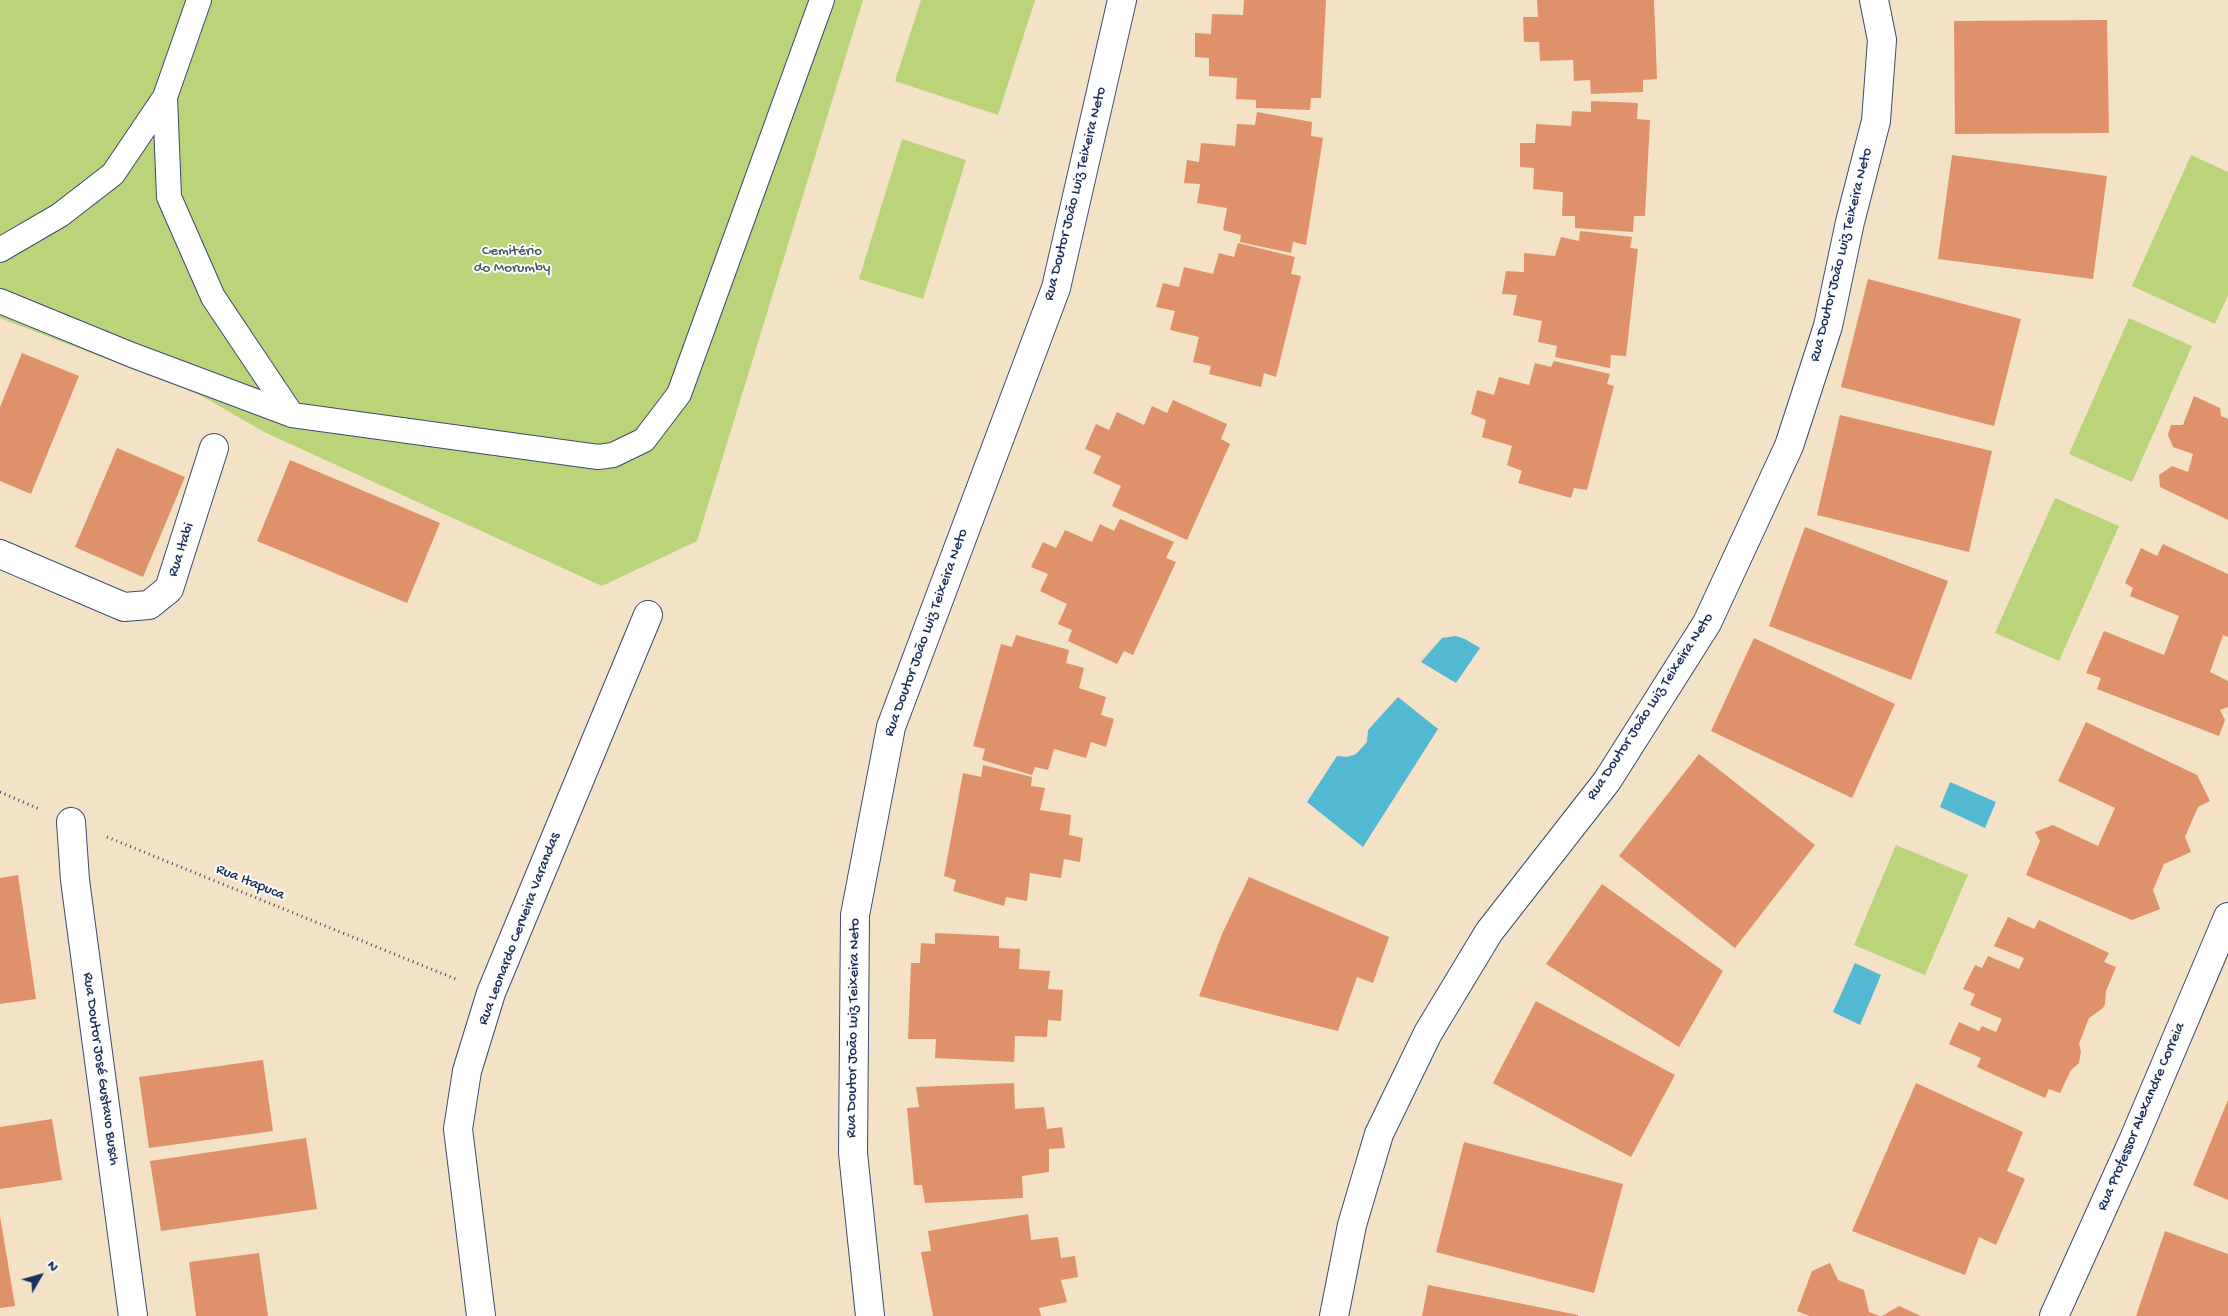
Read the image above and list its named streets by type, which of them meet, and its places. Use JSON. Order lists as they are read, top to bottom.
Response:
{
  "streets": {
    "street": [
      "Rua Doutor João Luiz Teixeira Neto",
      "Rua Itabi",
      "Rua Leonardo Cerveira Varandas",
      "Rua Doutor José Gustavo Busch",
      "Rua Professor Alexandre Correia"
    ],
    "path": ["Rua Itapuca"]
  },
  "crossings": [
    ["Rua Itapuca", "Rua Leonardo Cerveira Varandas"],
    ["Rua Itapuca", "Rua Doutor José Gustavo Busch"]
  ],
  "parks": ["Cemitério do Morumby"],
  "north": "top right"
}
